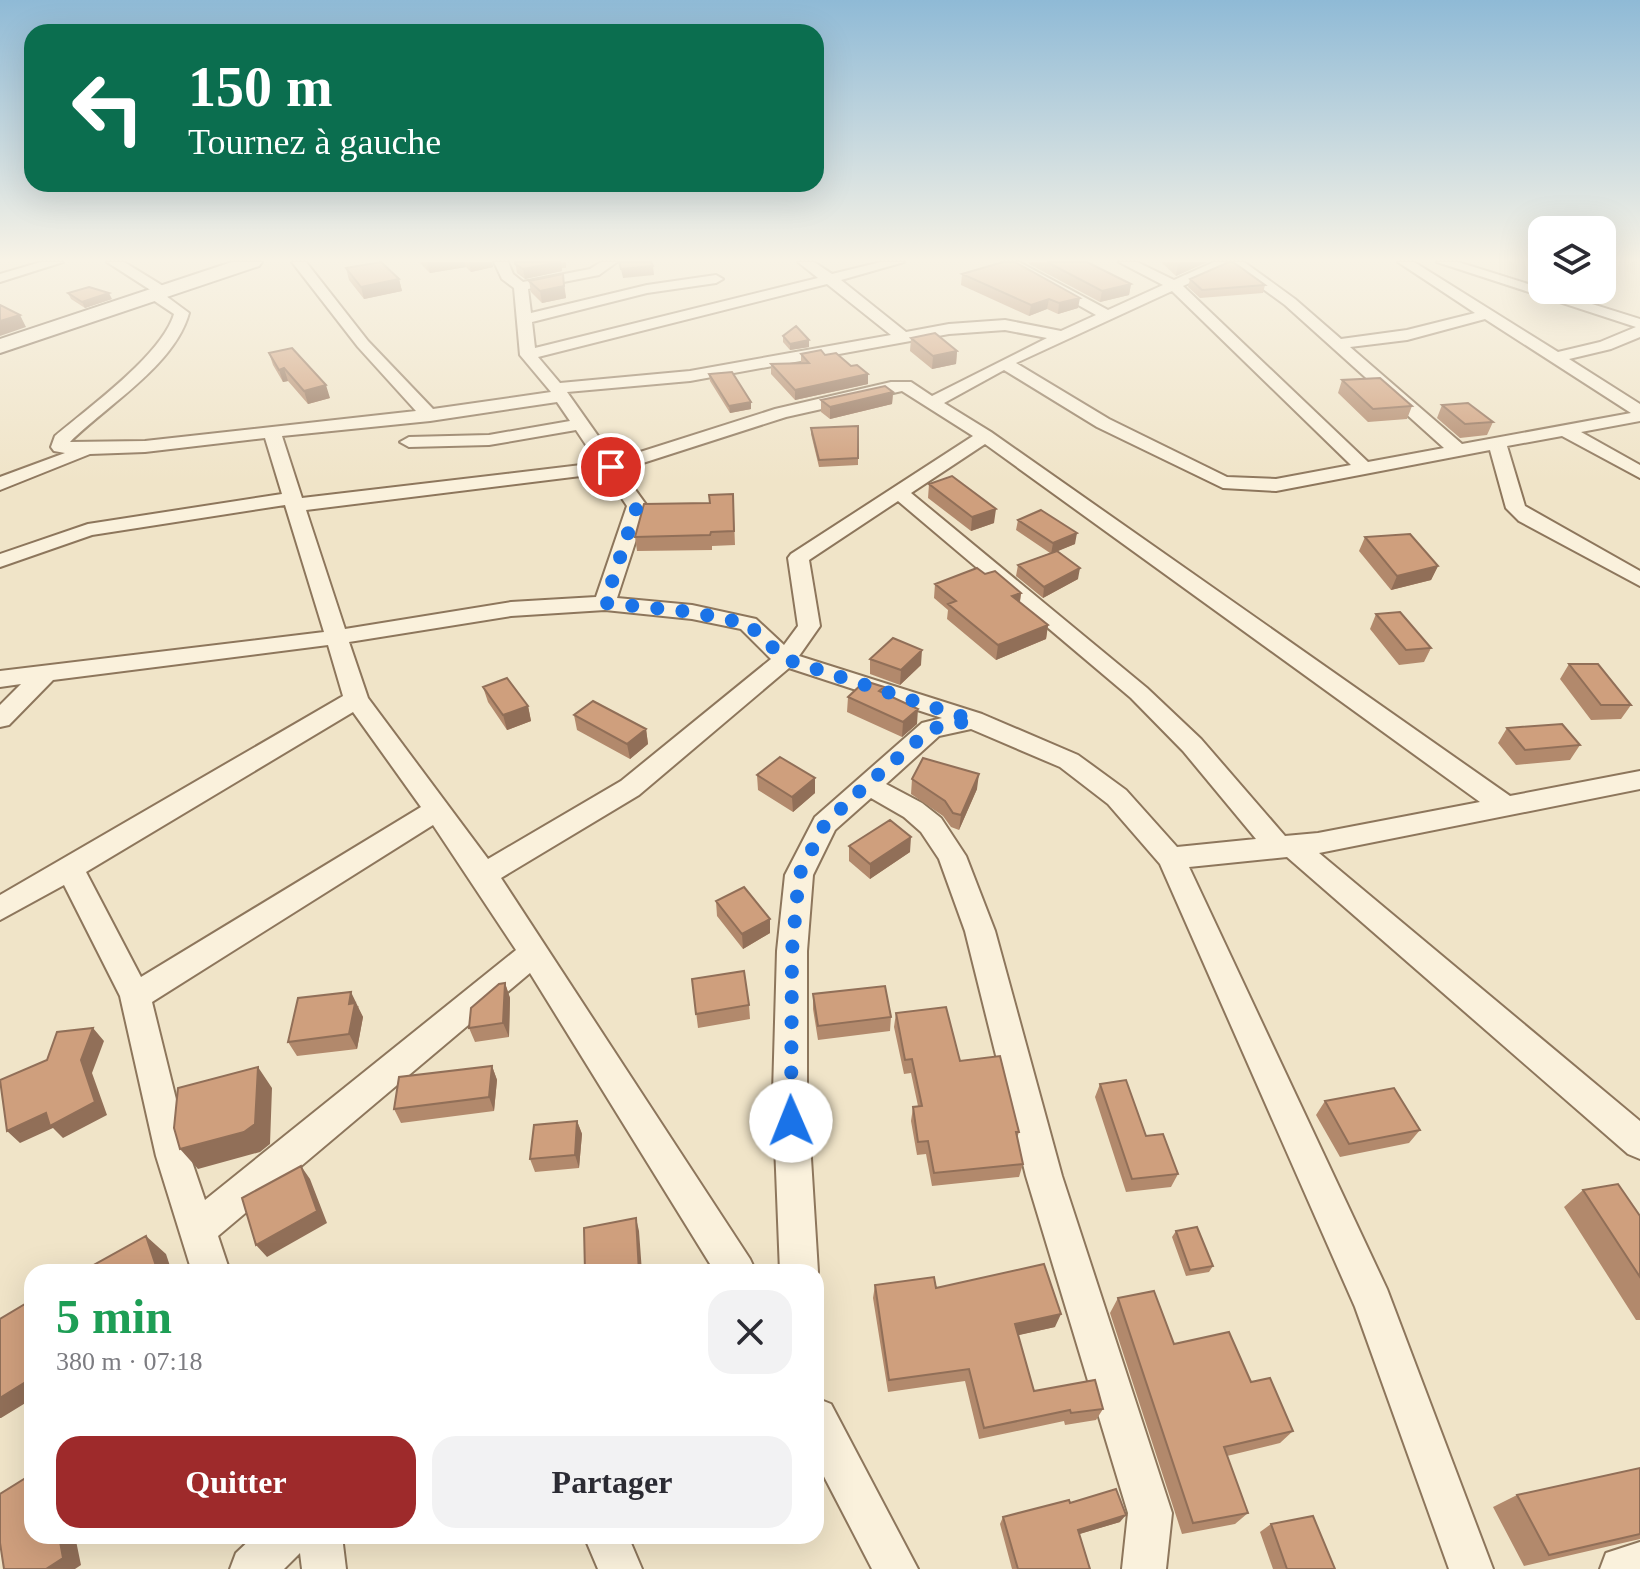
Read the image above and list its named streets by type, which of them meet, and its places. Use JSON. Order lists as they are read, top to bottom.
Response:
{
  "page": {
    "turn": ["150 m", "Tournez à gauche"],
    "heading": ["5 min", "380 m · 07:18"],
    "buttons": ["Quitter", "Partager"]
  }
}
